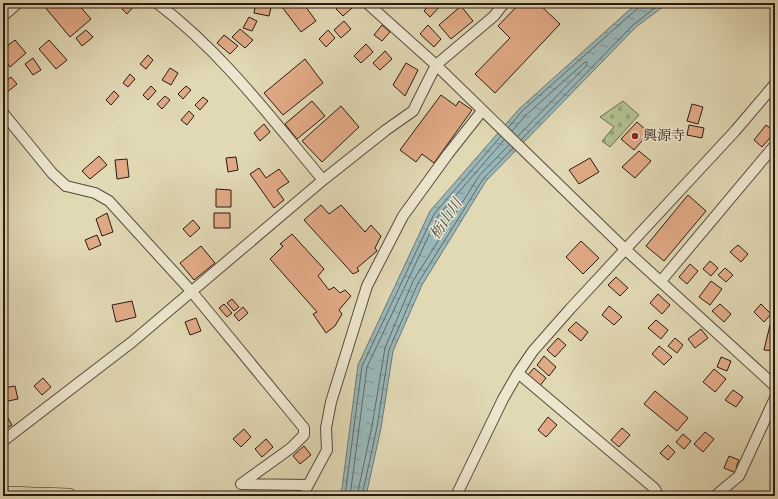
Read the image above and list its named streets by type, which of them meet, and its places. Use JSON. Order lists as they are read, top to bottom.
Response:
{
  "water": ["栃山川"],
  "places": ["興源寺"]
}
